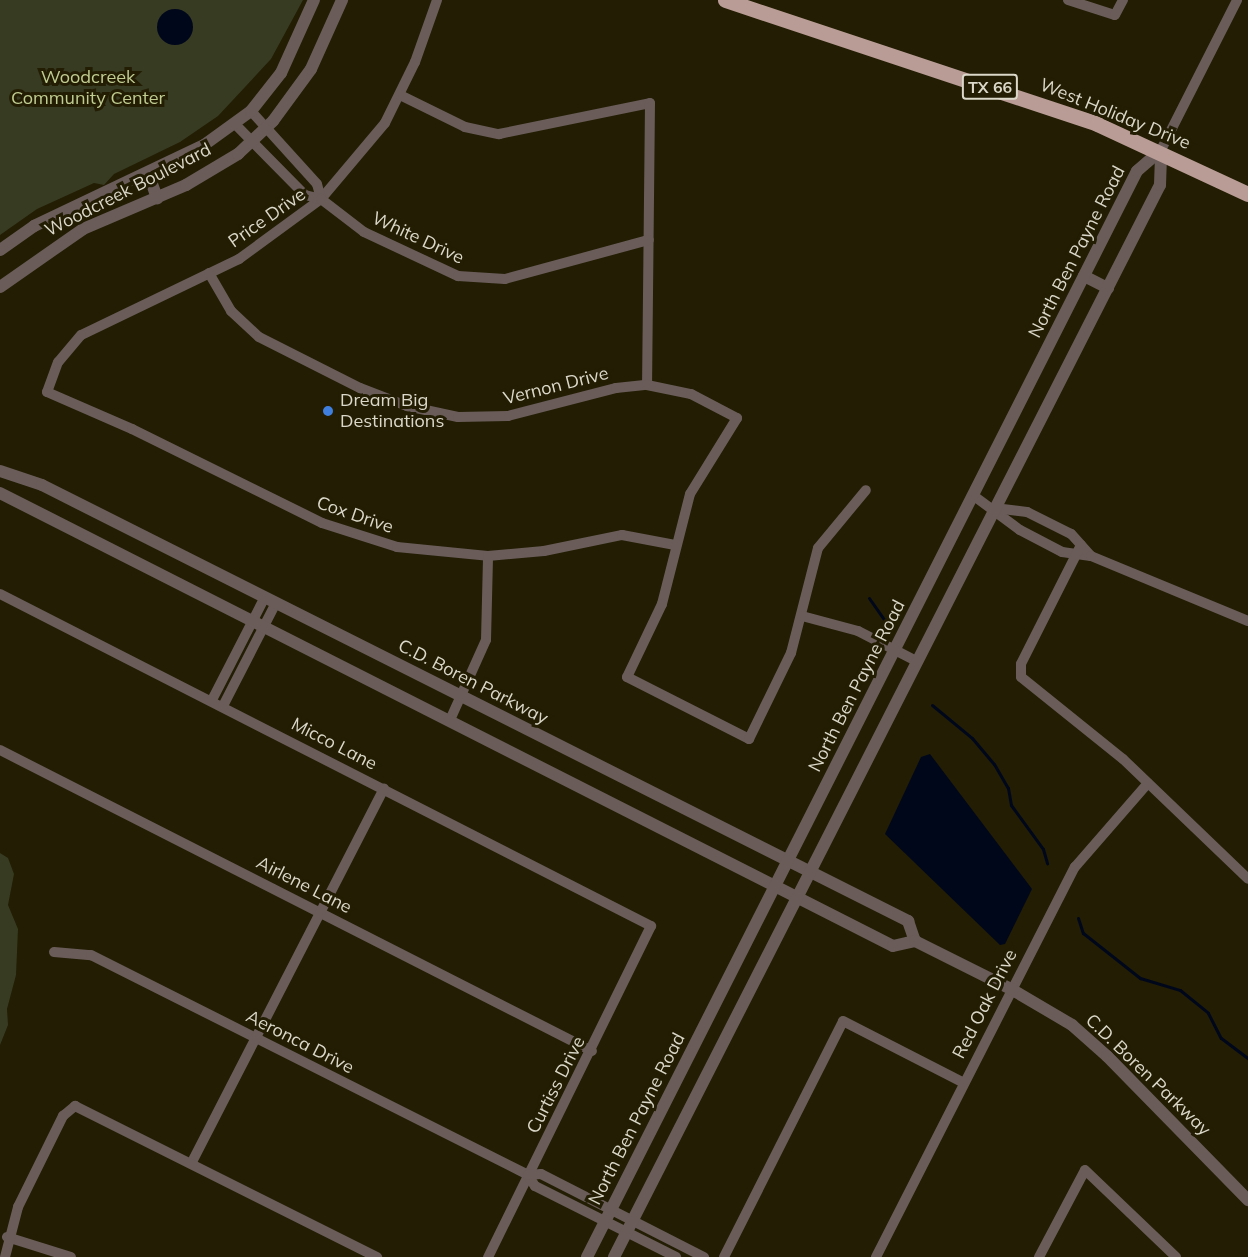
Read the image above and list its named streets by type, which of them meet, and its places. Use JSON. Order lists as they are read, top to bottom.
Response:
{
  "streets": {
    "main road": ["TX 66", "West Holiday Drive"],
    "street": [
      "Woodcreek Boulevard",
      "Price Drive",
      "White Drive",
      "North Ben Payne Road",
      "Vernon Drive",
      "Cox Drive",
      "C.D. Boren Parkway",
      "Micco Lane",
      "Airlene Lane",
      "Red Oak Drive",
      "Aeronca Drive",
      "Curtiss Drive"
    ]
  },
  "crossings": [
    ["West Holiday Drive", "North Ben Payne Road"],
    ["Woodcreek Boulevard", "White Drive"],
    ["Price Drive", "White Drive"],
    ["Price Drive", "Vernon Drive"],
    ["Price Drive", "Cox Drive"],
    ["North Ben Payne Road", "C.D. Boren Parkway"],
    ["North Ben Payne Road", "Aeronca Drive"],
    ["Vernon Drive", "Cox Drive"],
    ["C.D. Boren Parkway", "Red Oak Drive"],
    ["Micco Lane", "Curtiss Drive"],
    ["Airlene Lane", "Curtiss Drive"],
    ["Aeronca Drive", "Curtiss Drive"]
  ],
  "parks": ["Woodcreek Community Center"],
  "places": ["Dream Big Destinations"]
}
